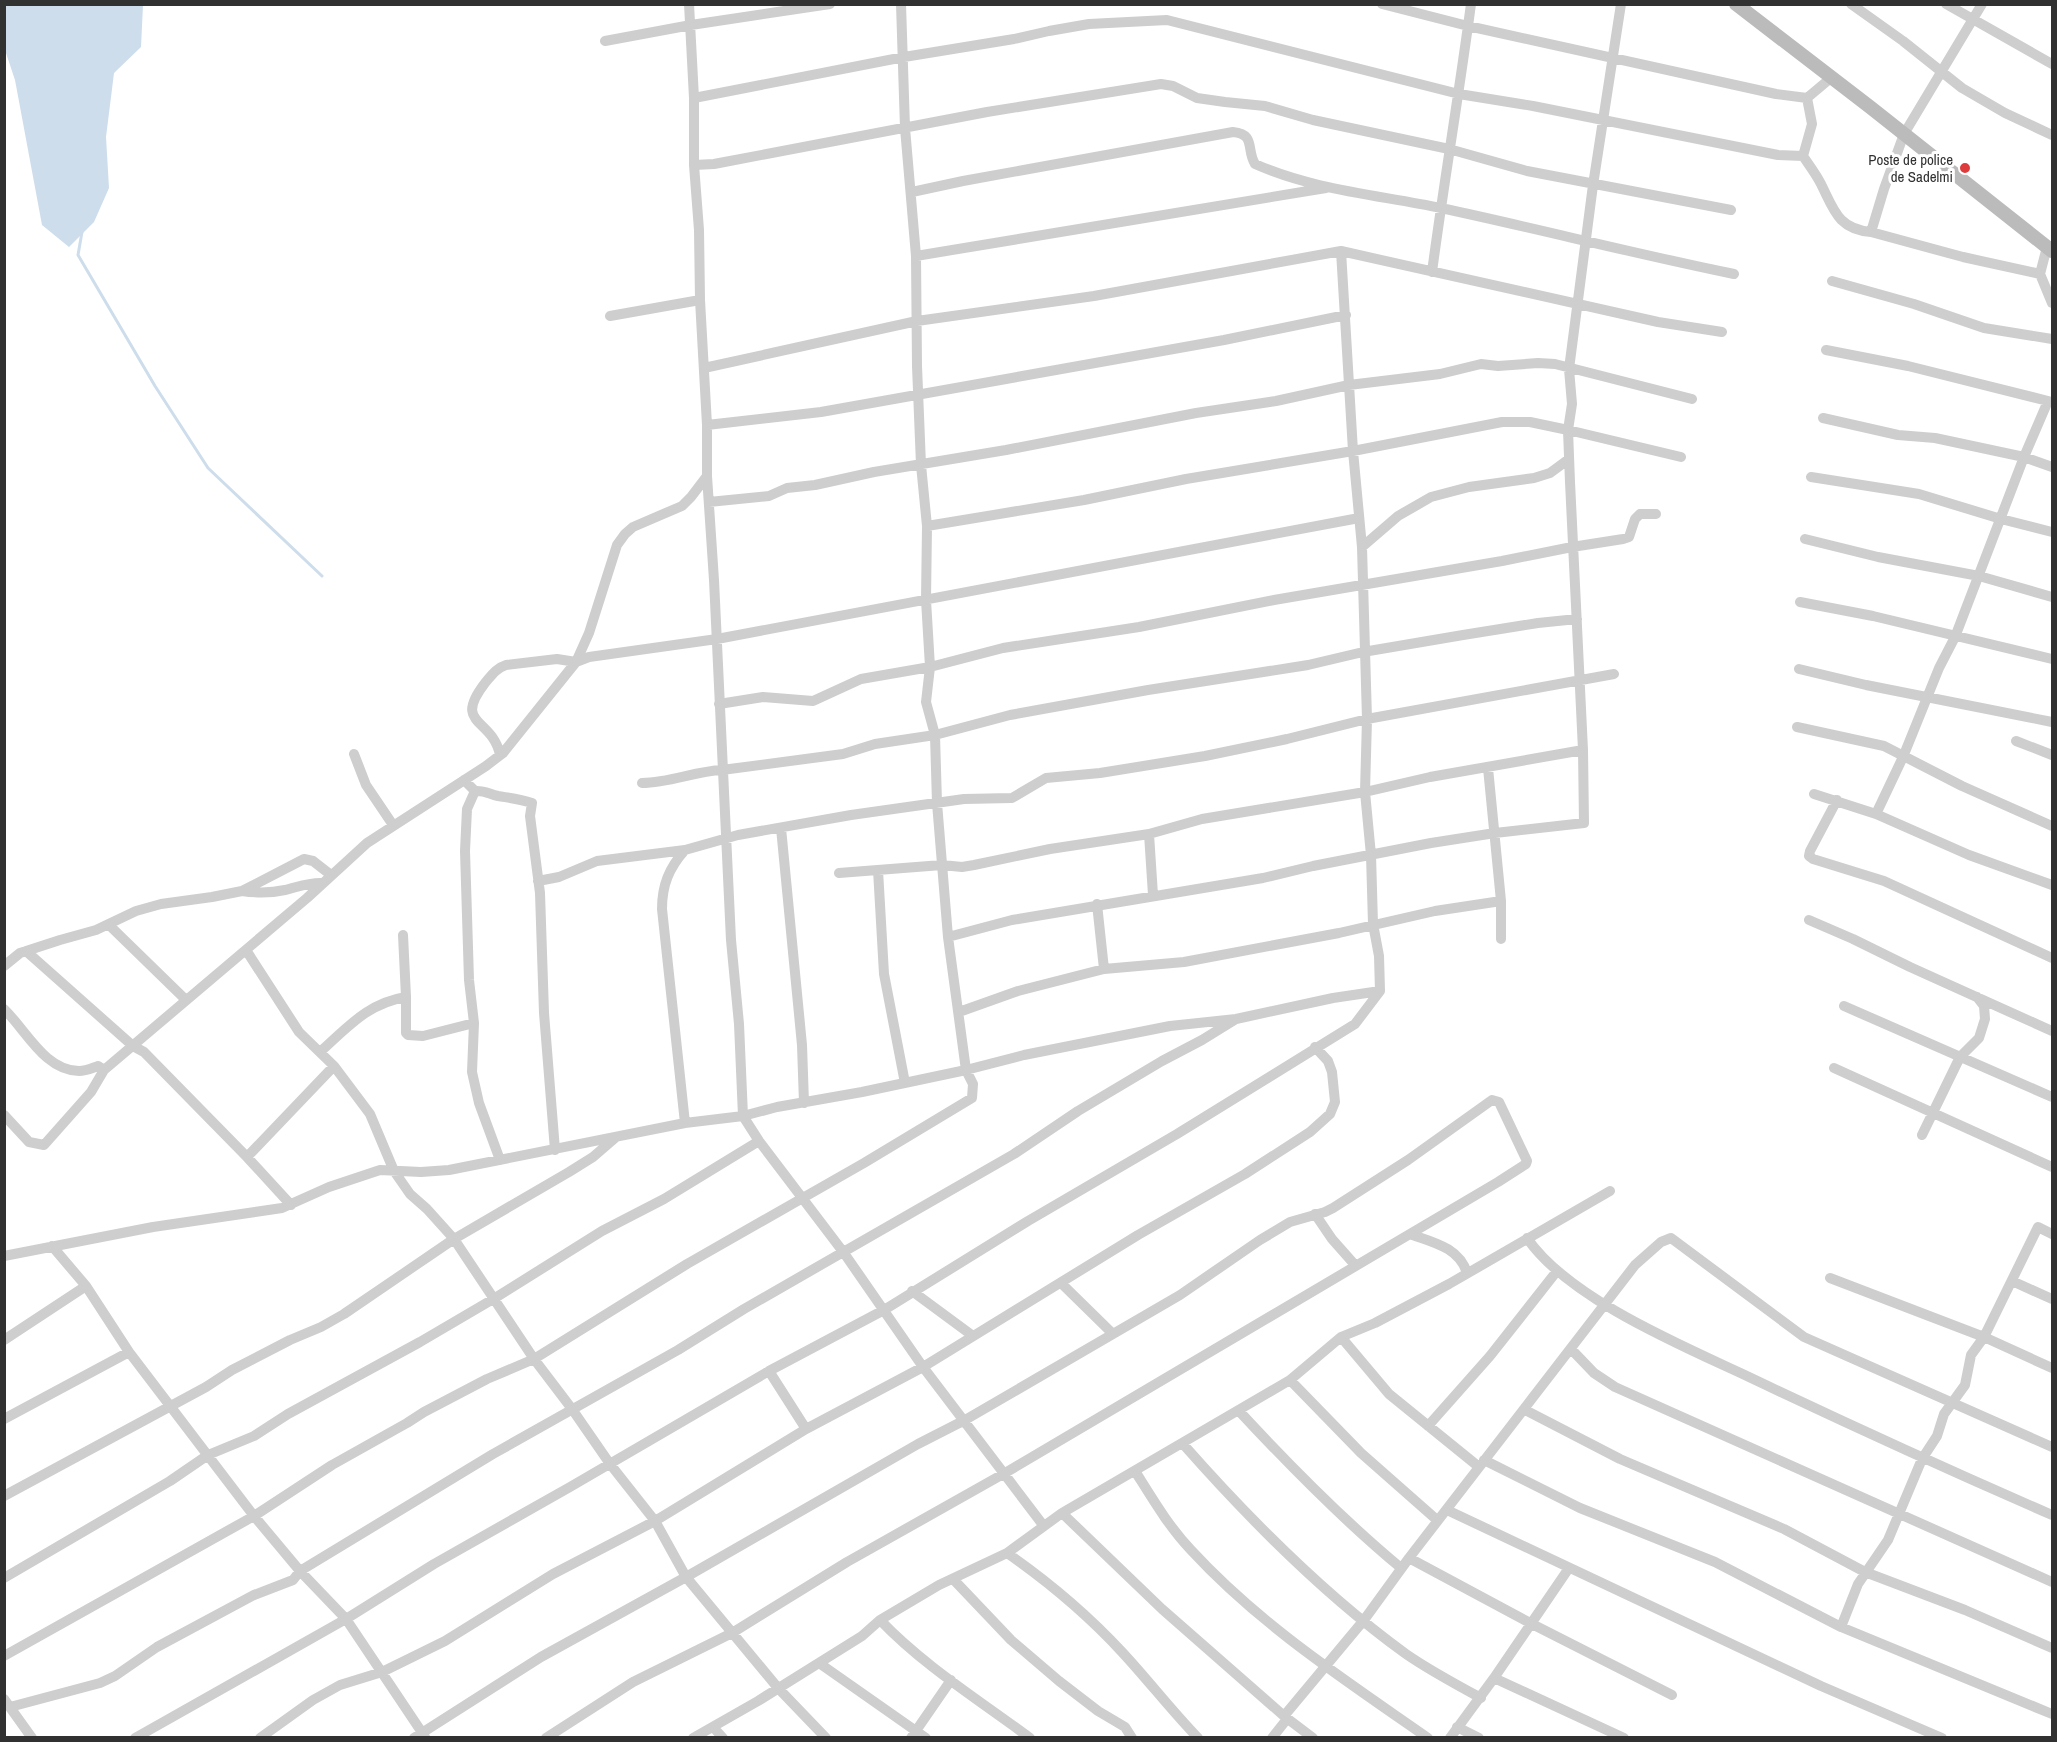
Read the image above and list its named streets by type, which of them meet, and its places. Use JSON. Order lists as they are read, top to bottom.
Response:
{
  "places": ["Poste de police de Sadelmi"]
}
